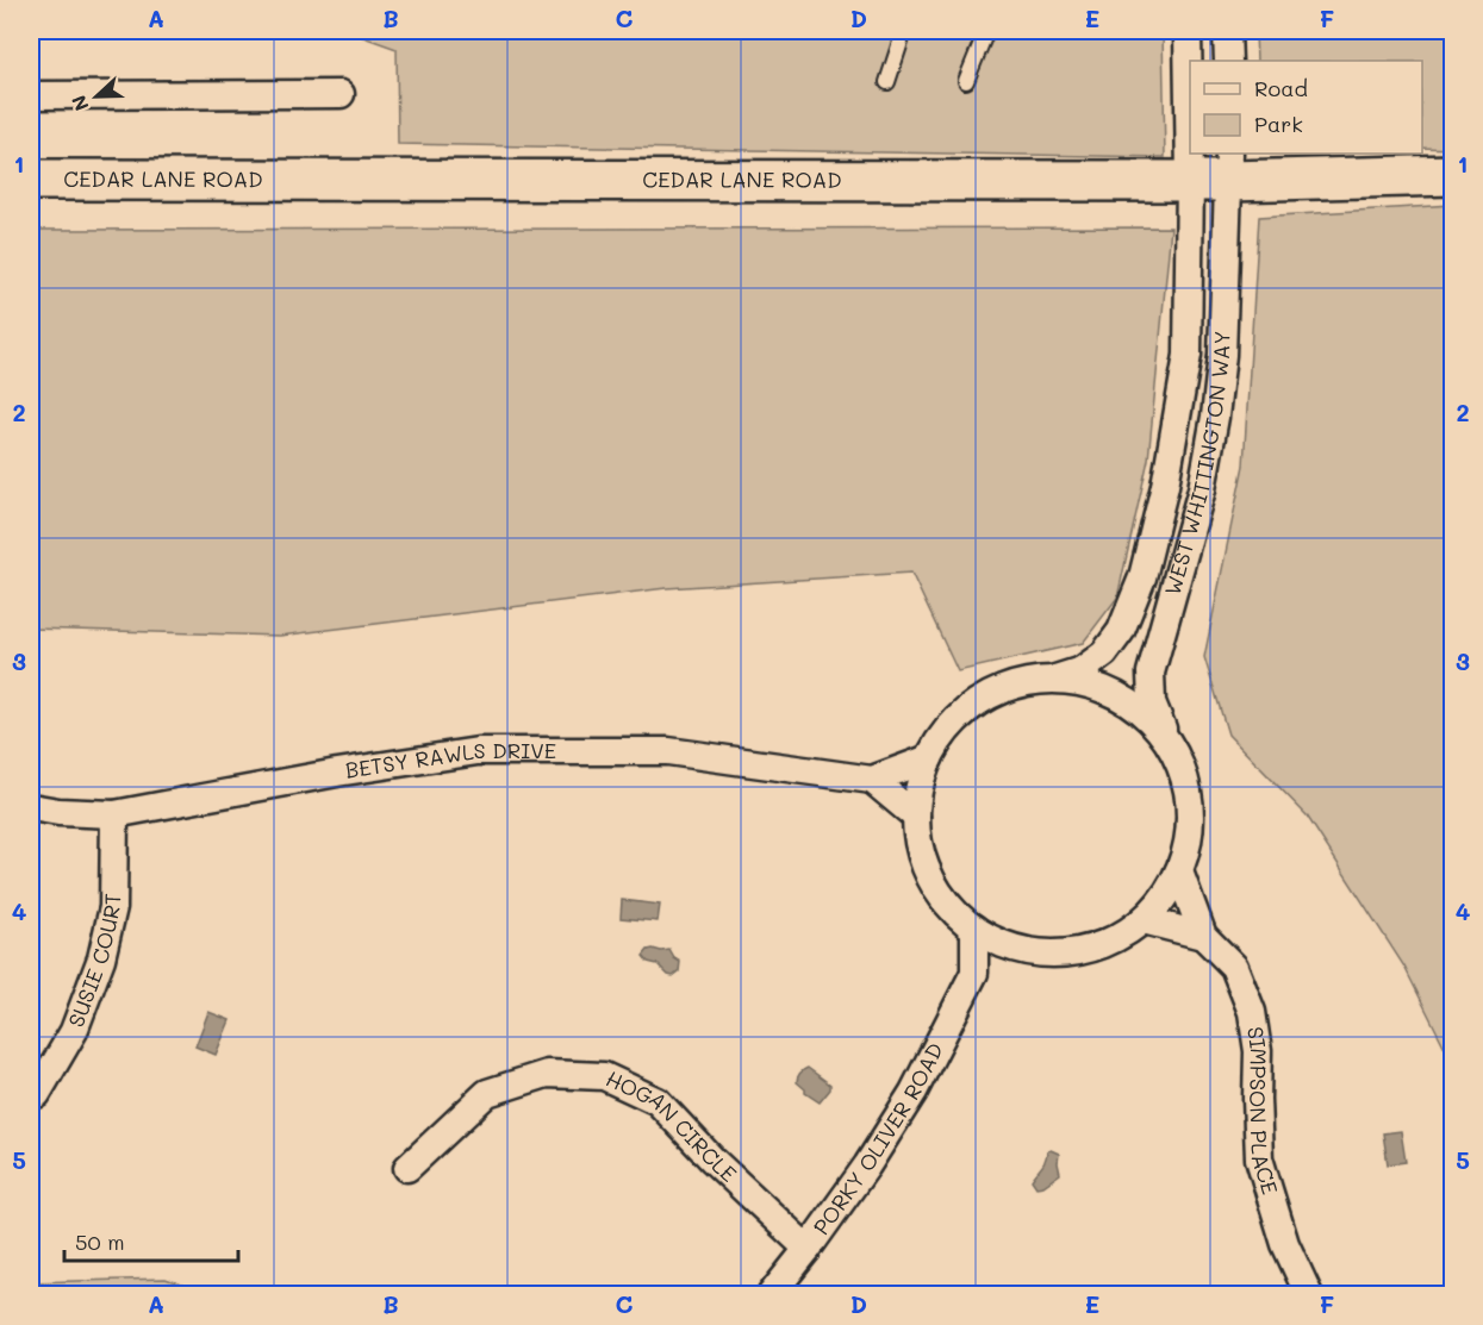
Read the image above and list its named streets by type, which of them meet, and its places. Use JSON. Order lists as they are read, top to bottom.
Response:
{
  "streets": {
    "street": [
      "CEDAR LANE ROAD",
      "WEST WHITTINGTON WAY",
      "BETSY RAWLS DRIVE",
      "SUSIE COURT",
      "SIMPSON PLACE",
      "HOGAN CIRCLE",
      "PORKY OLIVER ROAD"
    ]
  },
  "crossings": [
    ["CEDAR LANE ROAD", "WEST WHITTINGTON WAY"],
    ["BETSY RAWLS DRIVE", "SUSIE COURT"],
    ["HOGAN CIRCLE", "PORKY OLIVER ROAD"]
  ],
  "legend": ["Road", "Park"],
  "scale_bar": "50 m",
  "north": "left",
  "grid": {
    "columns": [
      "A",
      "B",
      "C",
      "D",
      "E",
      "F"
    ],
    "rows": [
      "1",
      "2",
      "3",
      "4",
      "5"
    ]
  }
}
